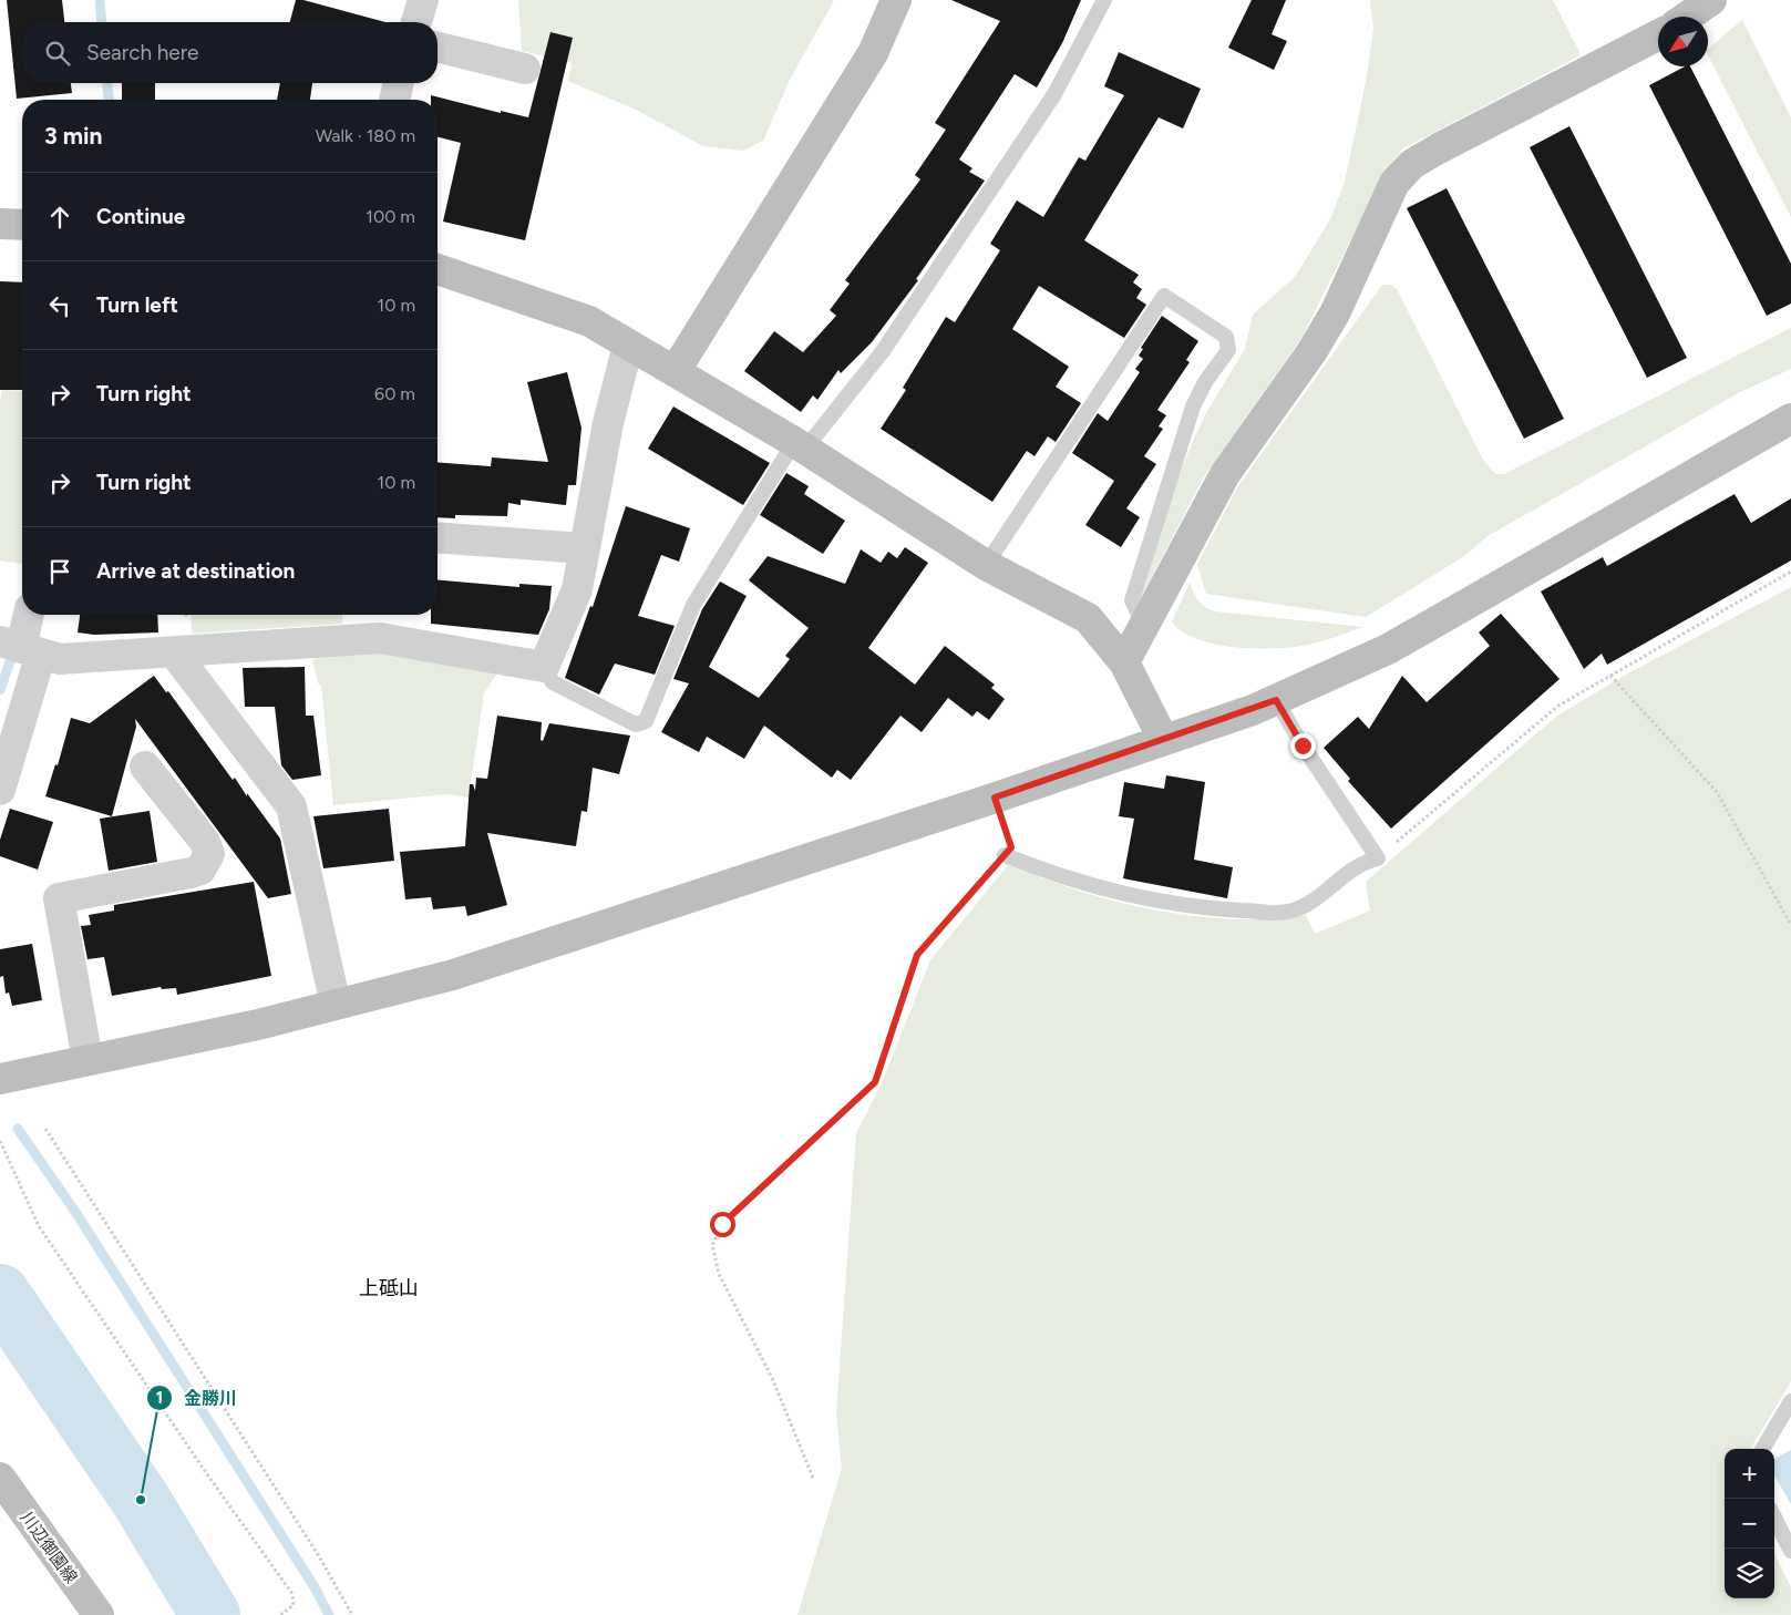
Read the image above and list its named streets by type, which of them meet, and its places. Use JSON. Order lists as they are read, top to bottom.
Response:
{
  "streets": {
    "street": ["川辺御園線"]
  },
  "districts": ["上砥山"],
  "places": ["金勝川"],
  "north": "bottom left",
  "page": {
    "search": "Search here",
    "heading": ["3 min", "Walk · 180 m"],
    "list": [
      ["Continue", "100 m"],
      ["Turn left", "10 m"],
      ["Turn right", "60 m"],
      ["Turn right", "10 m"],
      "Arrive at destination"
    ],
    "map_buttons": ["+", "−"]
  }
}
